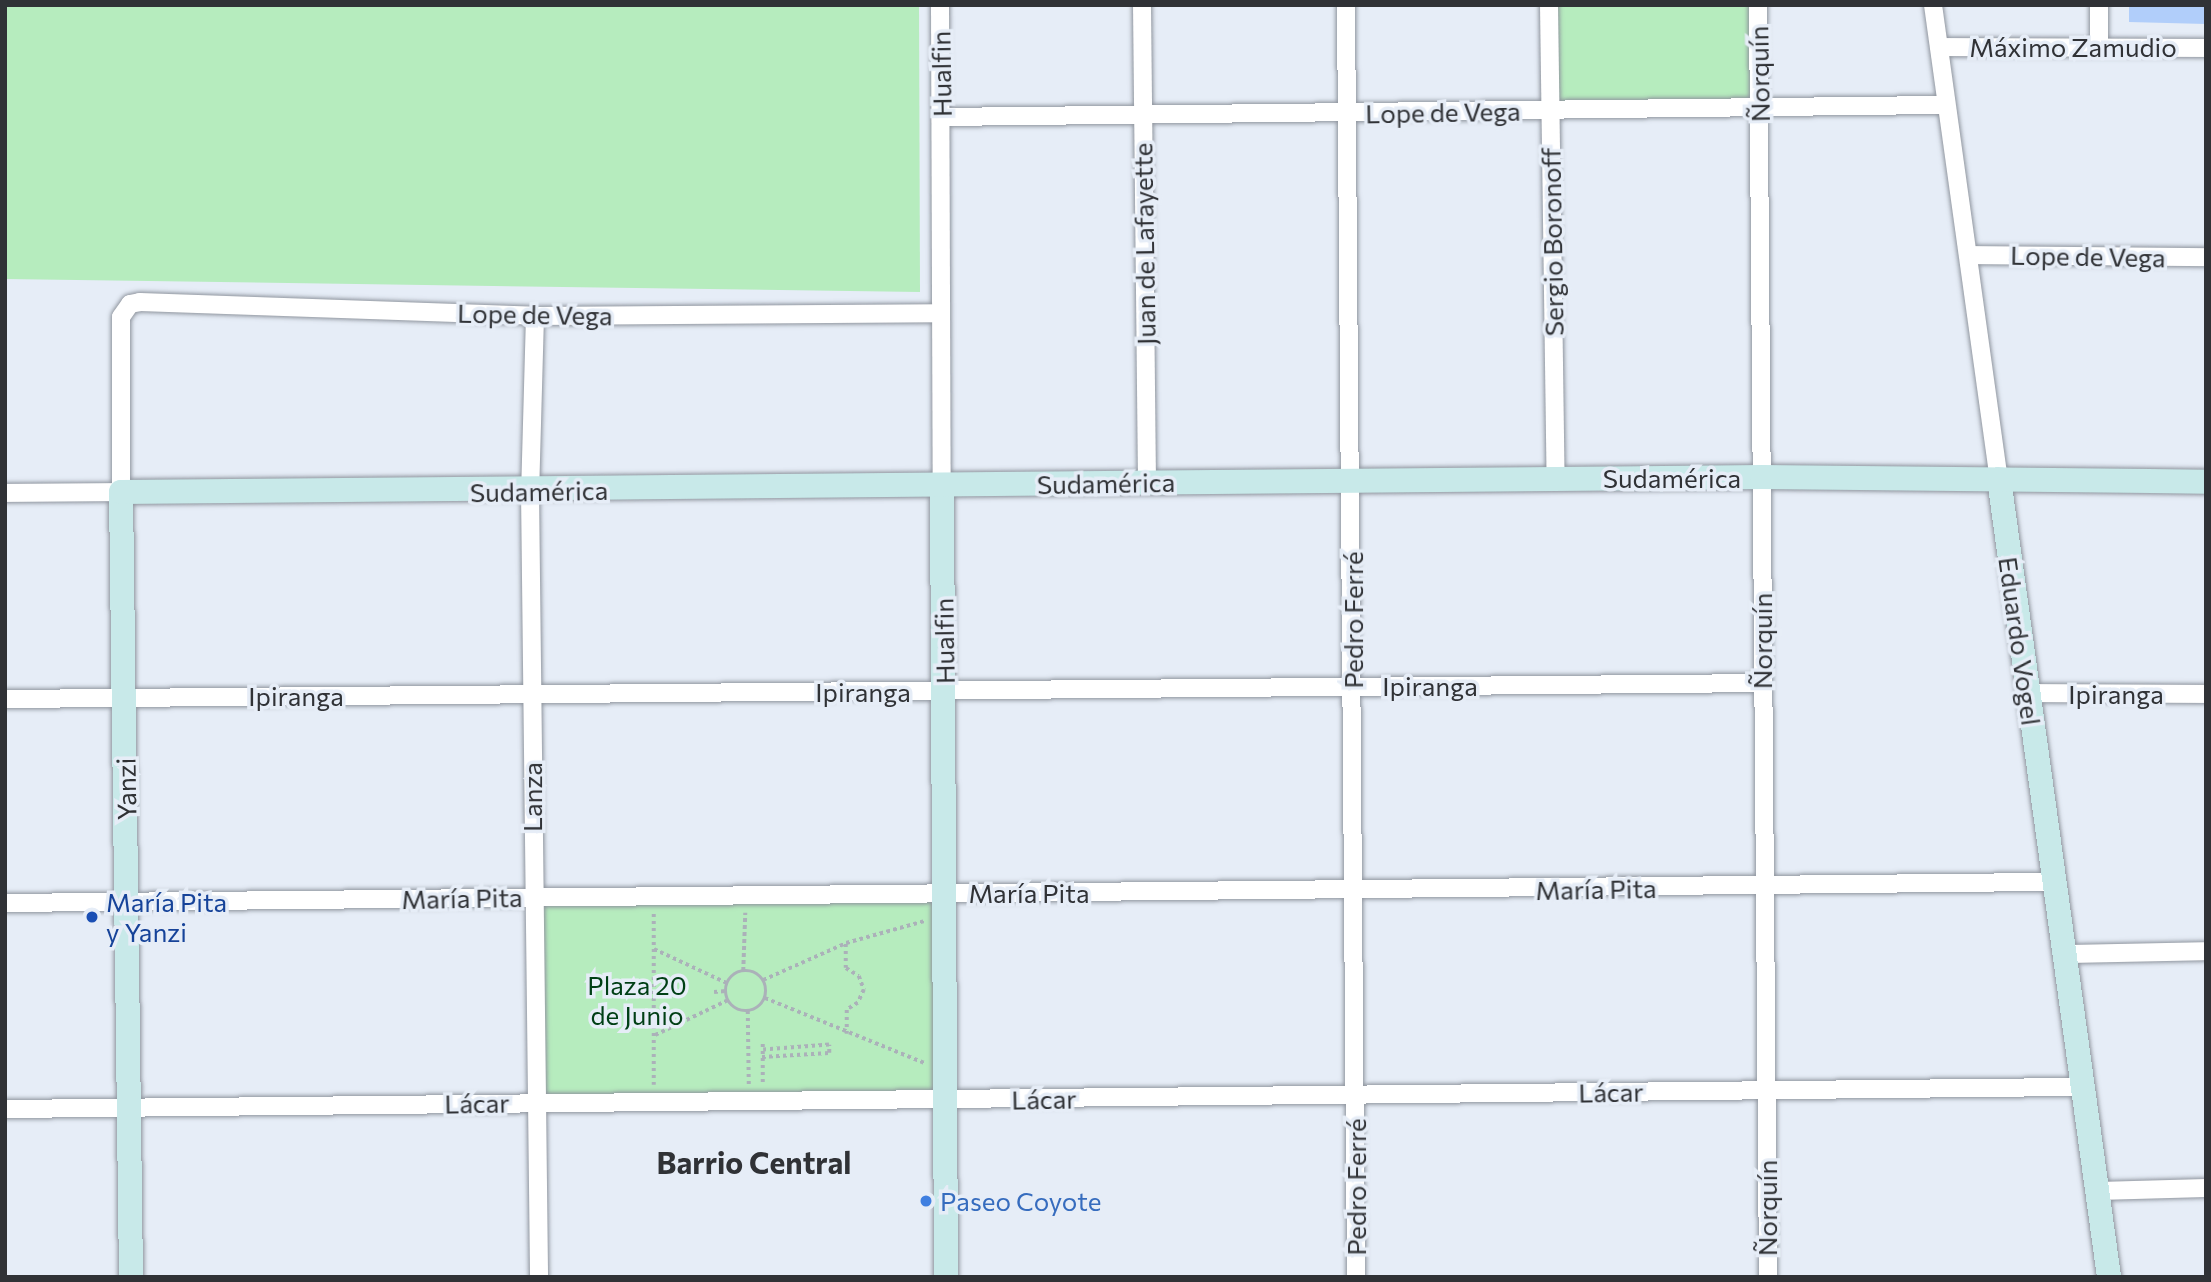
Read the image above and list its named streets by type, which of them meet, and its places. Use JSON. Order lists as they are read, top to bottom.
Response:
{
  "streets": {
    "street": [
      "Máximo Zamudio",
      "Hualfin",
      "Ñorquín",
      "Lope de Vega",
      "Sergio Boronoff",
      "Juan de Lafayette",
      "Sudamérica",
      "Pedro Ferré",
      "Eduardo Vogel",
      "Ipiranga",
      "Yanzi",
      "Lanza",
      "María Pita",
      "Lácar"
    ]
  },
  "crossings": [
    ["Máximo Zamudio", "Eduardo Vogel"],
    ["Hualfin", "Lope de Vega"],
    ["Hualfin", "Sudamérica"],
    ["Hualfin", "Ipiranga"],
    ["Hualfin", "María Pita"],
    ["Hualfin", "Lácar"],
    ["Ñorquín", "Lope de Vega"],
    ["Ñorquín", "Sudamérica"],
    ["Ñorquín", "Ipiranga"],
    ["Ñorquín", "María Pita"],
    ["Ñorquín", "Lácar"],
    ["Lope de Vega", "Sergio Boronoff"],
    ["Lope de Vega", "Juan de Lafayette"],
    ["Lope de Vega", "Pedro Ferré"],
    ["Lope de Vega", "Eduardo Vogel"],
    ["Lope de Vega", "Yanzi"],
    ["Lope de Vega", "Lanza"],
    ["Sergio Boronoff", "Sudamérica"],
    ["Juan de Lafayette", "Sudamérica"],
    ["Sudamérica", "Pedro Ferré"],
    ["Sudamérica", "Eduardo Vogel"],
    ["Sudamérica", "Yanzi"],
    ["Sudamérica", "Lanza"],
    ["Pedro Ferré", "Ipiranga"],
    ["Pedro Ferré", "María Pita"],
    ["Pedro Ferré", "Lácar"],
    ["Eduardo Vogel", "Ipiranga"],
    ["Eduardo Vogel", "María Pita"],
    ["Eduardo Vogel", "Lácar"],
    ["Ipiranga", "Yanzi"],
    ["Ipiranga", "Lanza"],
    ["Yanzi", "María Pita"],
    ["Yanzi", "Lácar"],
    ["Lanza", "María Pita"],
    ["Lanza", "Lácar"]
  ],
  "districts": ["Barrio Central"],
  "parks": ["Plaza 20 de Junio"],
  "places": ["María Pita y Yanzi", "Paseo Coyote"]
}
